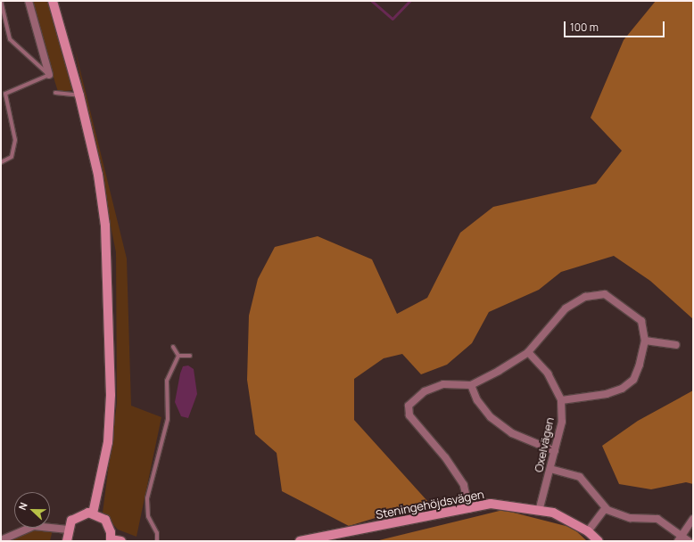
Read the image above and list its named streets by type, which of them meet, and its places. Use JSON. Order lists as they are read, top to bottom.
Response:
{
  "streets": {
    "main road": ["Steningehöjdsvägen"],
    "street": ["Oxelvägen"]
  },
  "crossings": [
    ["Oxelvägen", "Steningehöjdsvägen"]
  ],
  "scale_bar": "100 m",
  "north": "left"
}
